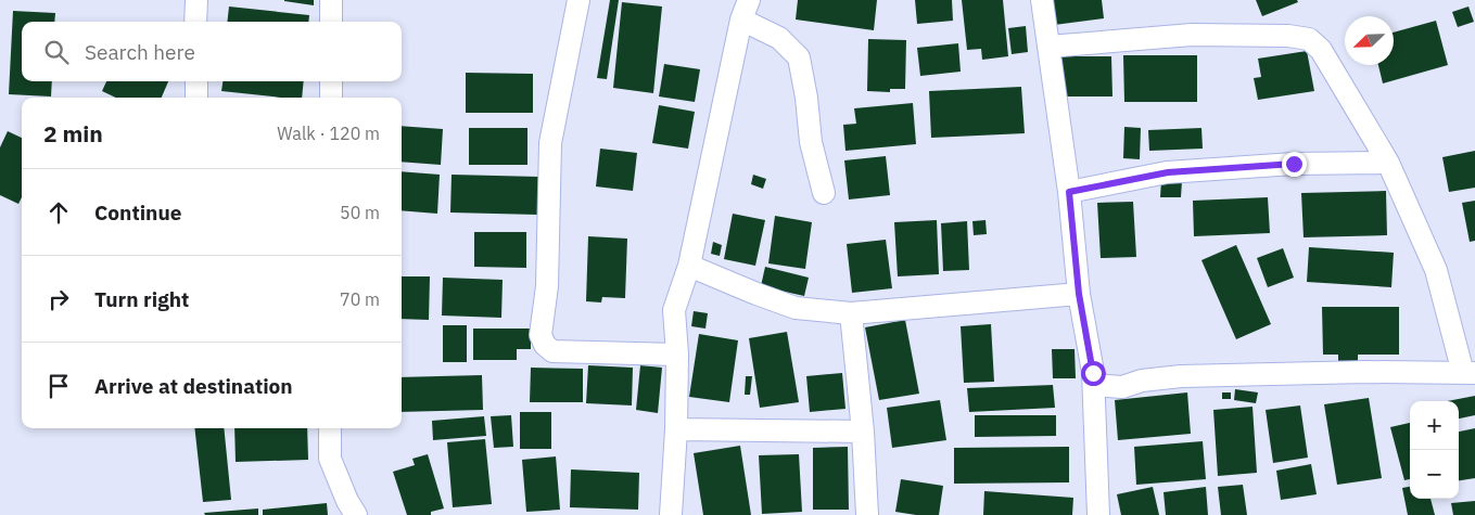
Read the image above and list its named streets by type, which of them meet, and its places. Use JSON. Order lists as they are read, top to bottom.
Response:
{
  "north": "bottom left",
  "page": {
    "search": "Search here",
    "heading": ["2 min", "Walk · 120 m"],
    "list": [
      ["Continue", "50 m"],
      ["Turn right", "70 m"],
      "Arrive at destination"
    ],
    "map_buttons": ["+", "−"]
  }
}
